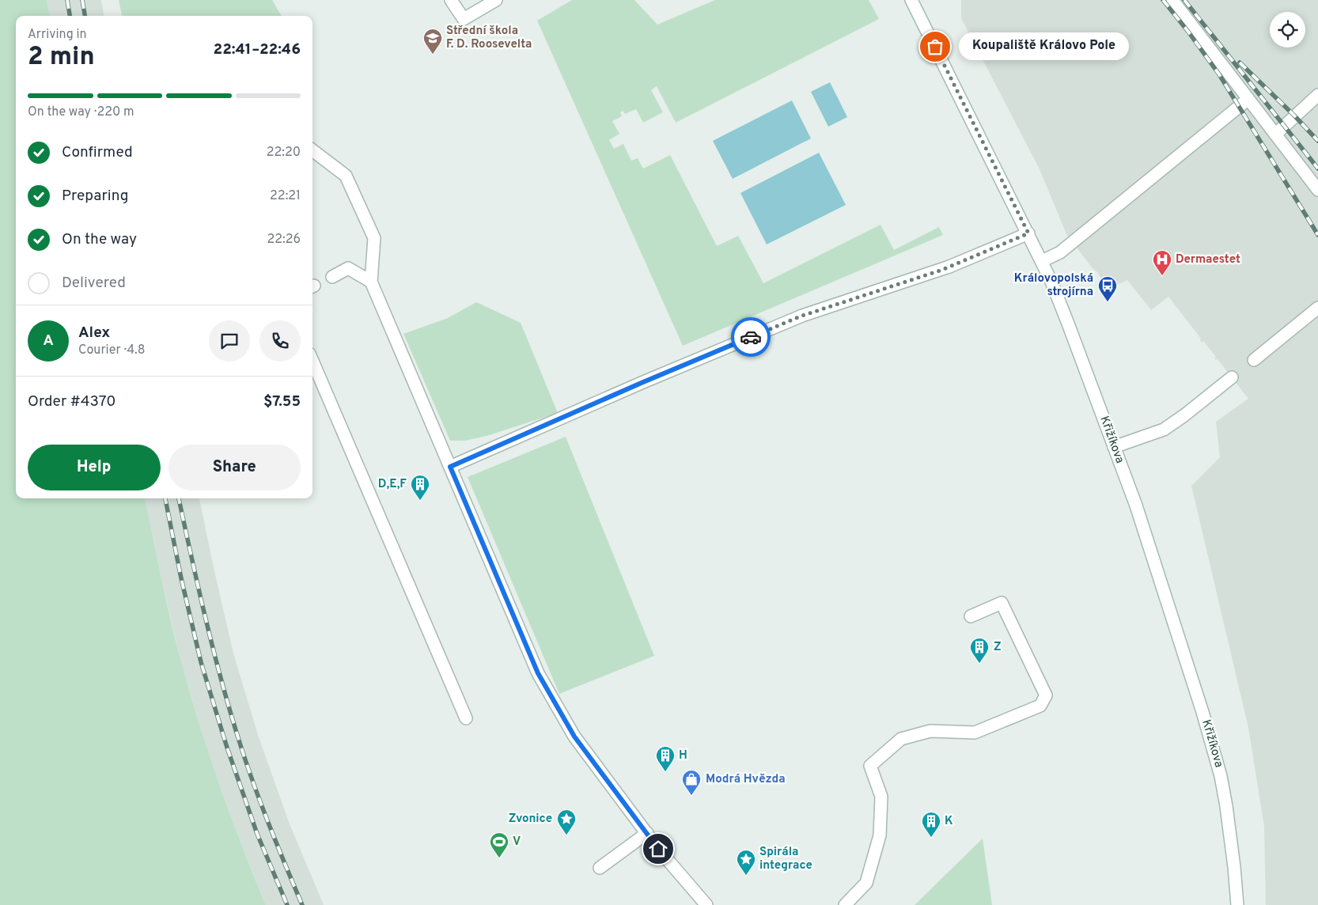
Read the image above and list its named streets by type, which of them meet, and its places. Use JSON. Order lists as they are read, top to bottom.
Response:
{
  "streets": {
    "street": ["Křižíkova"]
  },
  "places": {
    "other": ["Koupaliště Královo Pole"],
    "school or university": ["Střední škola F. D. Roosevelta"],
    "hospital": ["Dermaestet"],
    "bus stop": ["Královopolská strojírna"],
    "building": [
      "D,E,F",
      "Z",
      "H",
      "K"
    ],
    "shop": ["Modrá Hvězda"],
    "place": ["Zvonice", "Spirála integrace"],
    "sports": ["V"]
  },
  "page": {
    "heading": ["2 min", "Arriving in", "22:41–22:46"],
    "panel": [
      "Alex",
      "Courier · 4.8",
      "Order #4370",
      "$7.55"
    ],
    "bubble": "Koupaliště Královo Pole",
    "bar": "On the way · 220 m",
    "list": [
      ["Confirmed", "22:20"],
      ["Preparing", "22:21"],
      ["On the way", "22:26"],
      "Delivered"
    ],
    "round": "A",
    "buttons": ["Help", "Share"]
  }
}
